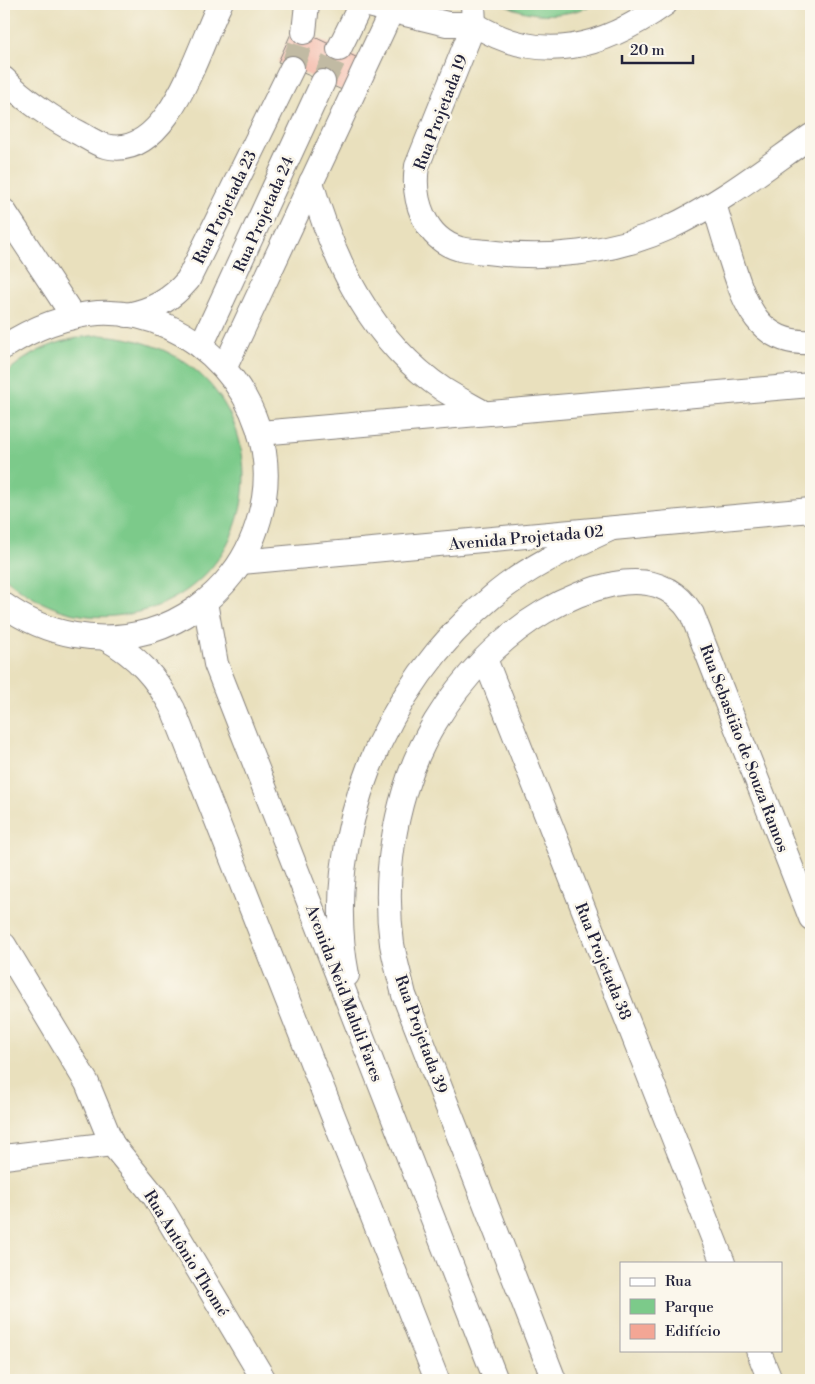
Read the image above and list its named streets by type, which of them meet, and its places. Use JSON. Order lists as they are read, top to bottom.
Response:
{
  "streets": {
    "street": [
      "Rua Projetada 19",
      "Rua Projetada 23",
      "Rua Projetada 24",
      "Avenida Projetada 02",
      "Rua Sebastião de Souza Ramos",
      "Rua Projetada 38",
      "Avenida Neid Maluli Fares",
      "Rua Projetada 39",
      "Rua Antônio Thomé"
    ]
  },
  "crossings": [
    ["Rua Sebastião de Souza Ramos", "Rua Projetada 39"],
    ["Rua Projetada 38", "Rua Projetada 39"]
  ],
  "legend": ["Rua", "Parque", "Edifício"],
  "scale_bar": "20 m"
}
